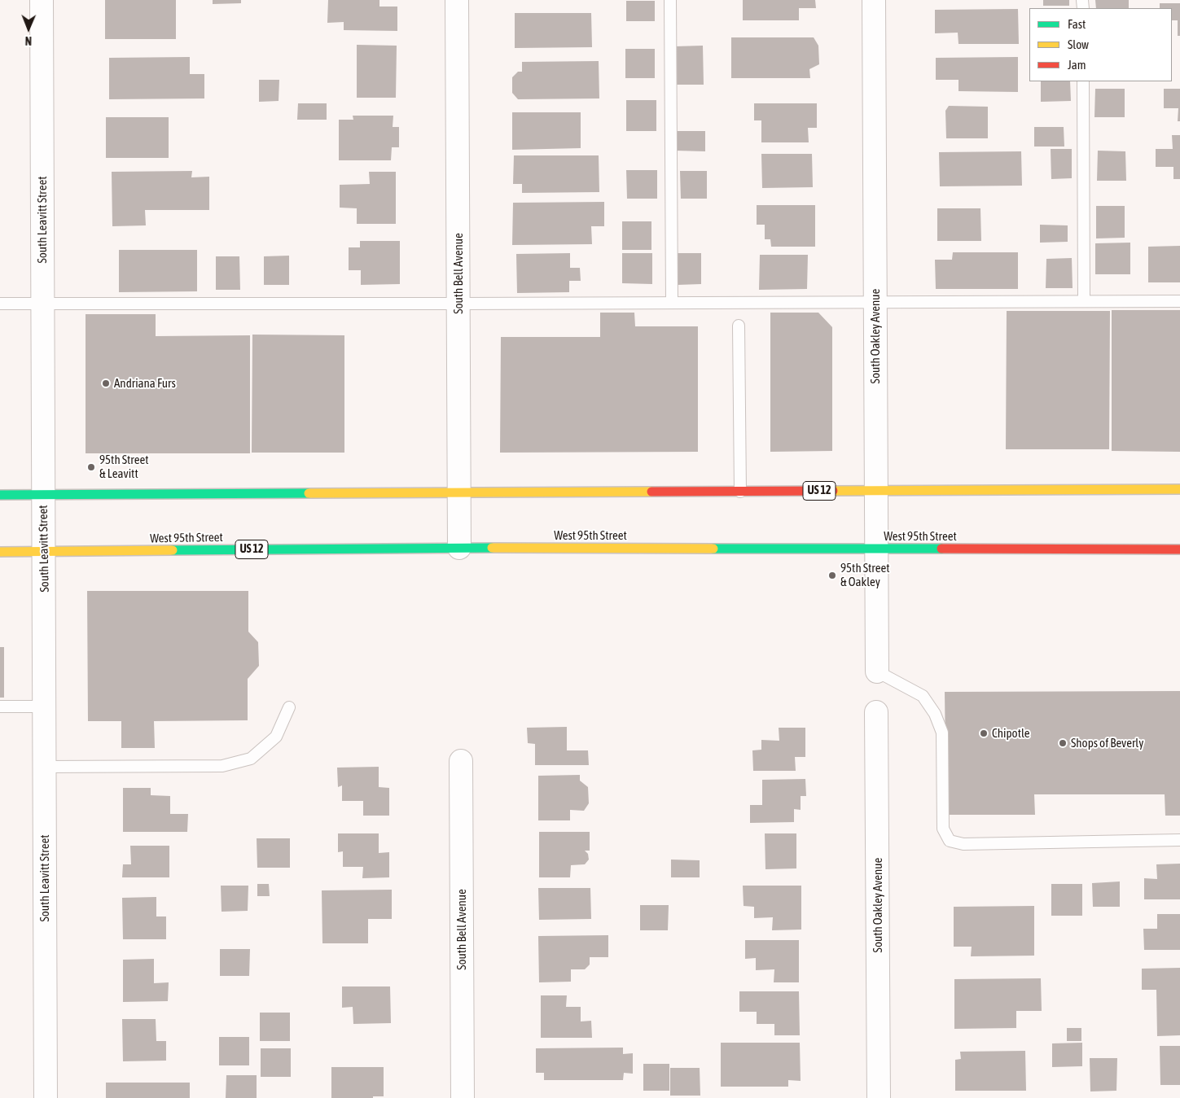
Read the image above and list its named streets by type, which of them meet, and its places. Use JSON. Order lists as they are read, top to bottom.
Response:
{
  "streets": {
    "main road": ["US 12", "West 95th Street"],
    "street": ["South Leavitt Street", "South Bell Avenue", "South Oakley Avenue"]
  },
  "crossings": [
    ["South Leavitt Street", "US 12"],
    ["South Leavitt Street", "West 95th Street"],
    ["South Bell Avenue", "US 12"],
    ["South Bell Avenue", "West 95th Street"],
    ["South Oakley Avenue", "US 12"],
    ["South Oakley Avenue", "West 95th Street"]
  ],
  "places": [
    "Andriana Furs",
    "95th Street & Leavitt",
    "95th Street & Oakley",
    "Chipotle",
    "Shops of Beverly"
  ],
  "legend": ["Fast", "Slow", "Jam"],
  "north": "bottom"
}
